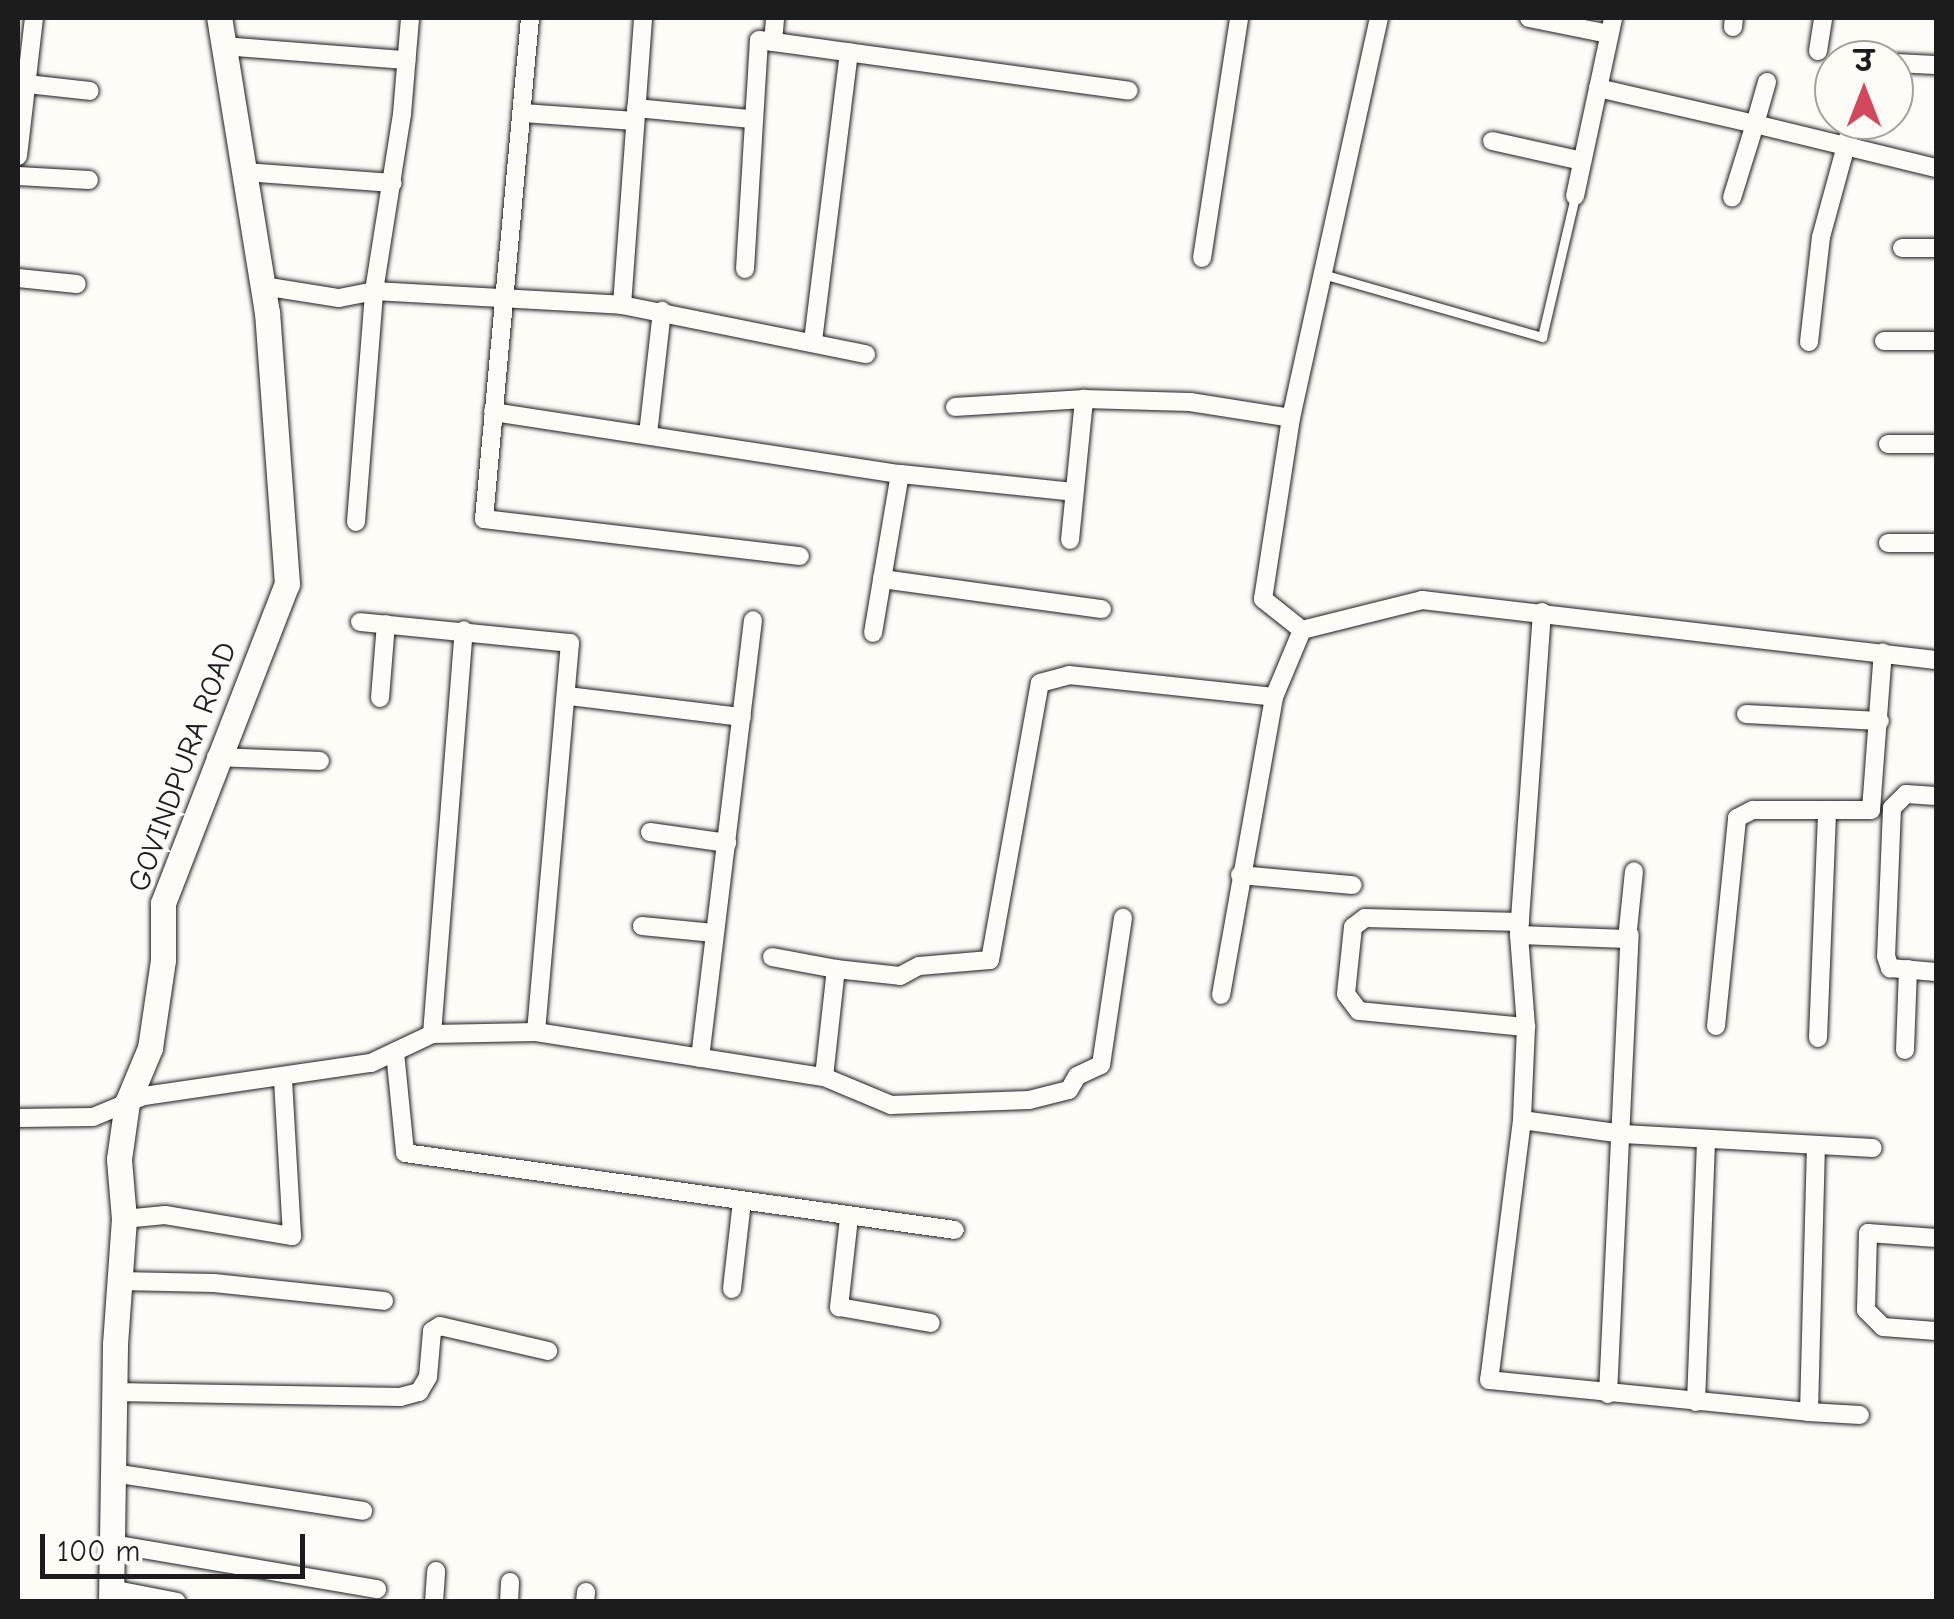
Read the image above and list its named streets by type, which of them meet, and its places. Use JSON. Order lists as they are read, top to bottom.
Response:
{
  "streets": {
    "street": ["GOVINDPURA ROAD"]
  },
  "scale_bar": "100 m",
  "north": "top"
}
